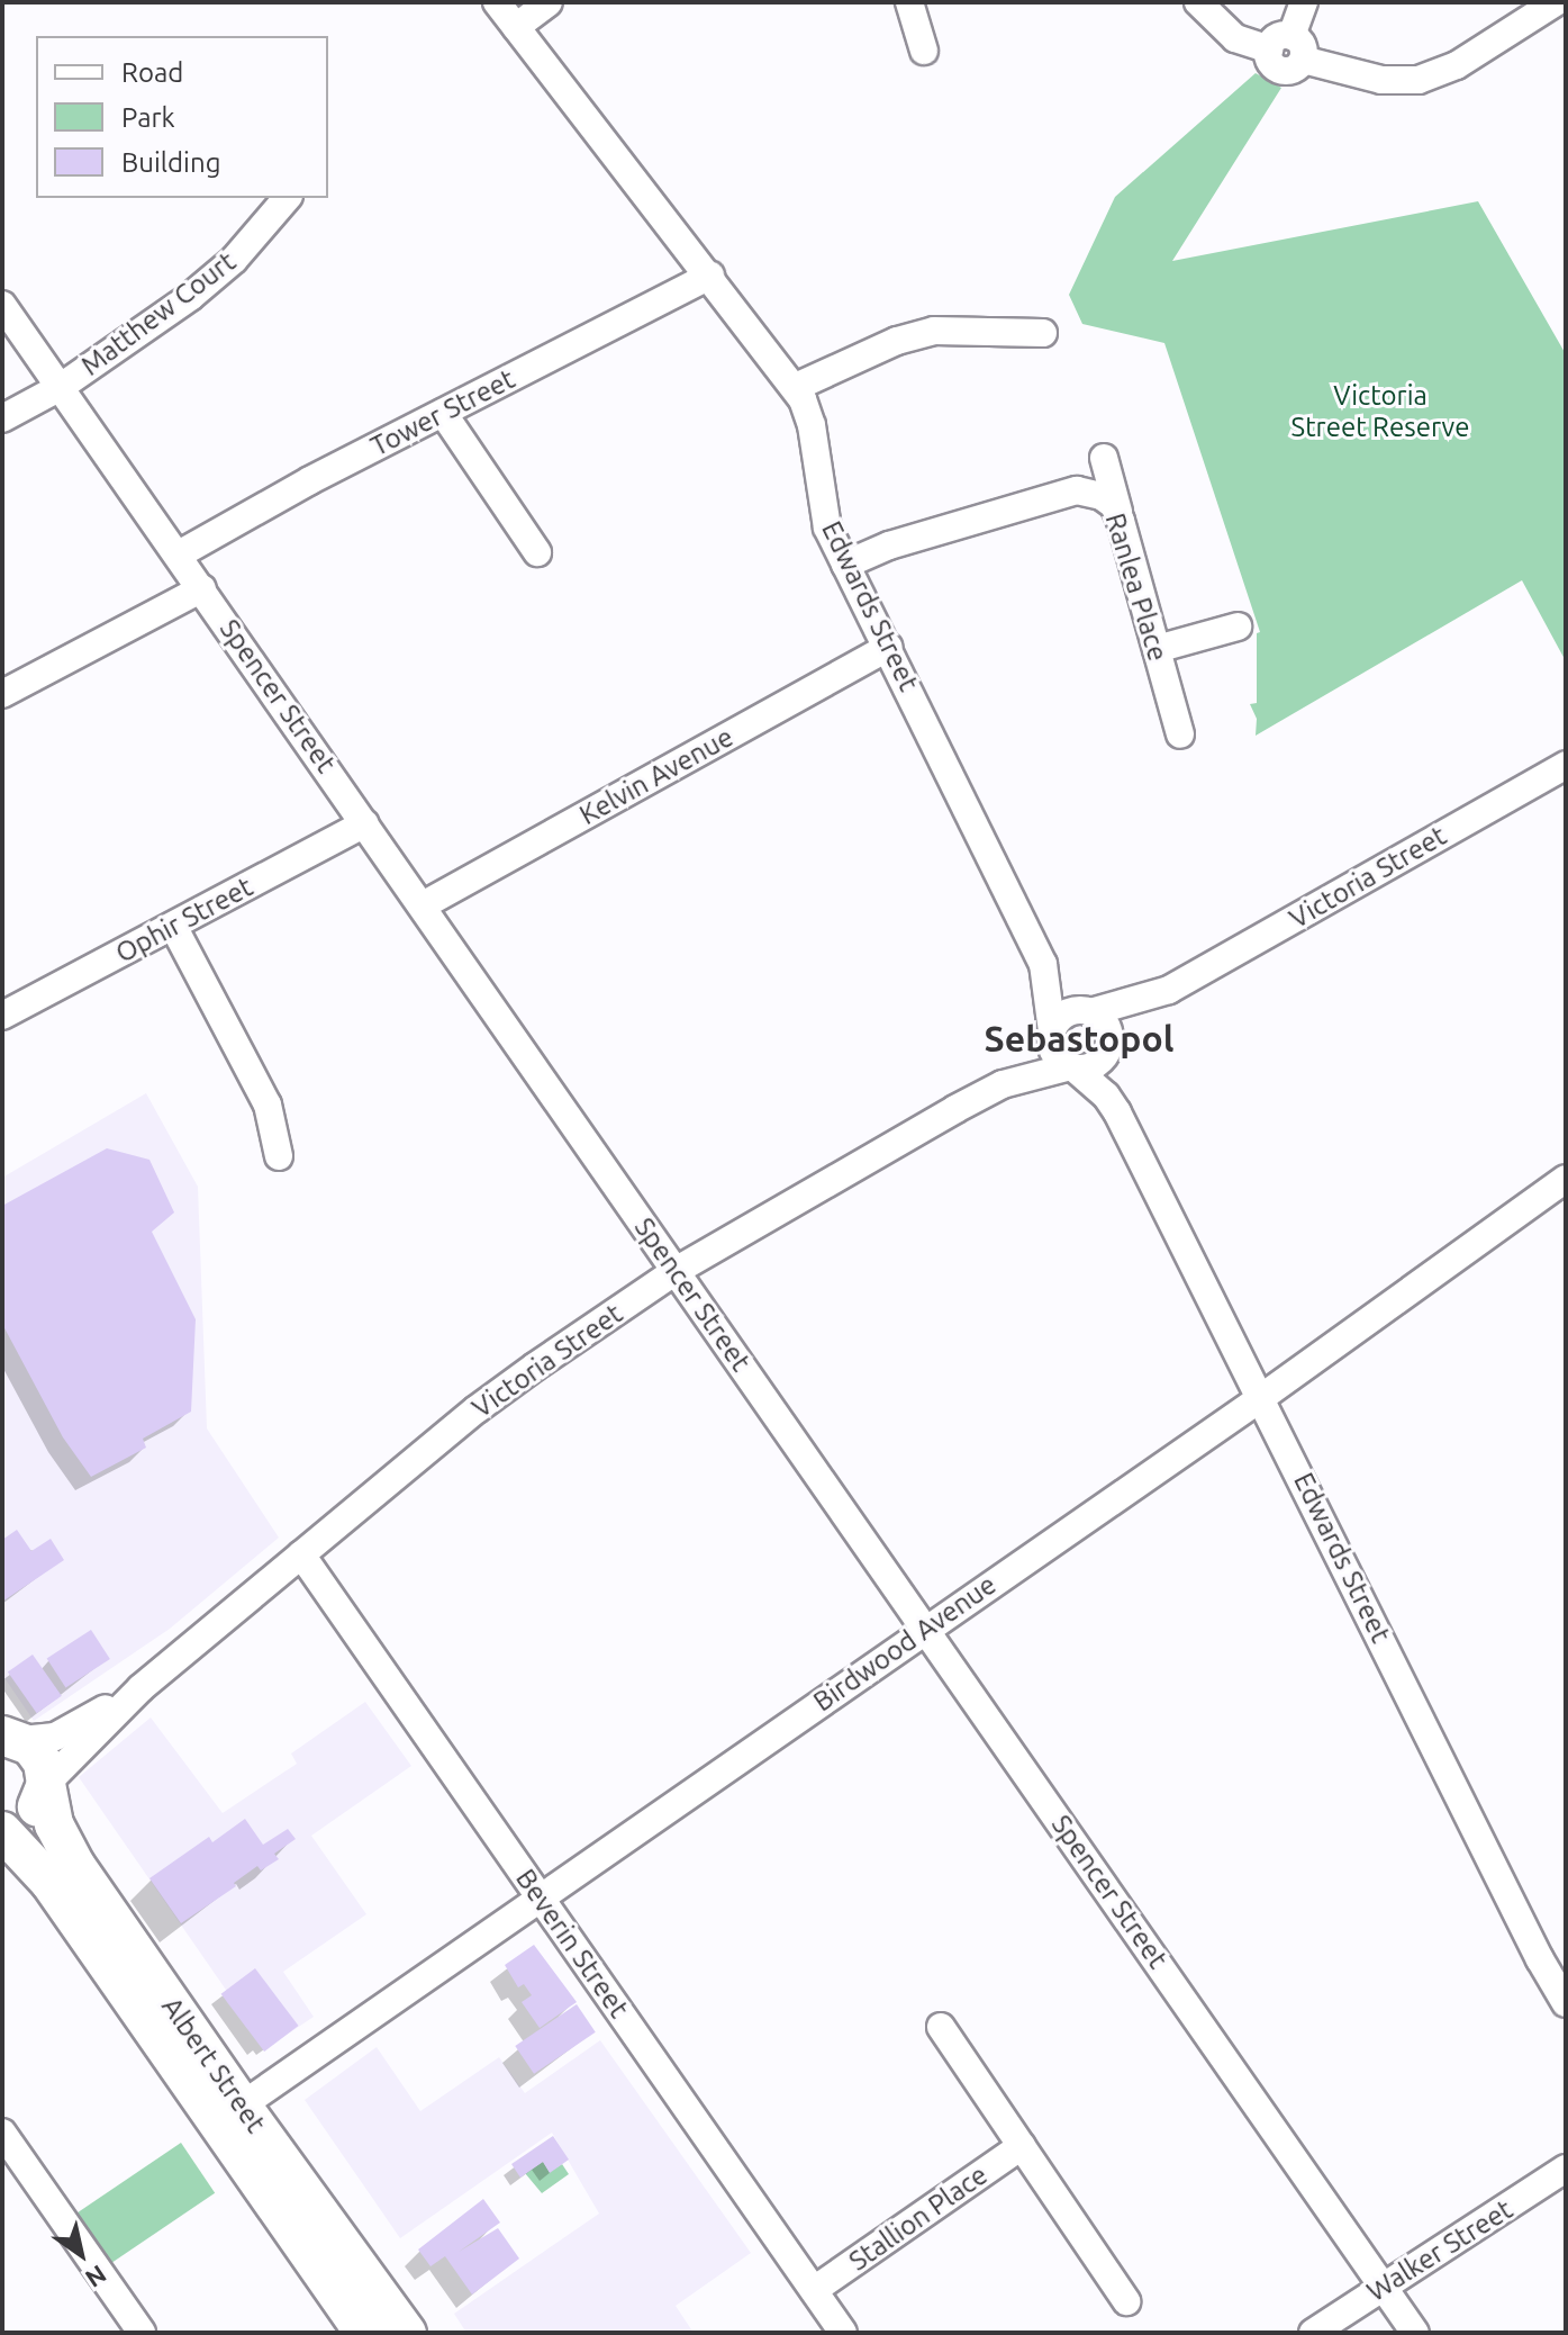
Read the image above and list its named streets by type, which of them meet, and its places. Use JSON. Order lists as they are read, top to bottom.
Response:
{
  "streets": {
    "highway": ["Albert Street"],
    "street": [
      "Matthew Court",
      "Tower Street",
      "Ranlea Place",
      "Edwards Street",
      "Spencer Street",
      "Kelvin Avenue",
      "Victoria Street",
      "Ophir Street",
      "Birdwood Avenue",
      "Beverin Street",
      "Stallion Place",
      "Walker Street"
    ]
  },
  "crossings": [
    ["Matthew Court", "Spencer Street"],
    ["Tower Street", "Edwards Street"],
    ["Tower Street", "Spencer Street"],
    ["Ranlea Place", "Edwards Street"],
    ["Edwards Street", "Kelvin Avenue"],
    ["Edwards Street", "Victoria Street"],
    ["Edwards Street", "Birdwood Avenue"],
    ["Spencer Street", "Kelvin Avenue"],
    ["Spencer Street", "Victoria Street"],
    ["Spencer Street", "Ophir Street"],
    ["Spencer Street", "Birdwood Avenue"],
    ["Spencer Street", "Walker Street"],
    ["Victoria Street", "Beverin Street"],
    ["Victoria Street", "Albert Street"],
    ["Birdwood Avenue", "Beverin Street"],
    ["Birdwood Avenue", "Albert Street"],
    ["Beverin Street", "Stallion Place"]
  ],
  "districts": ["Sebastopol"],
  "parks": ["Victoria Street Reserve"],
  "legend": ["Road", "Park", "Building"],
  "north": "bottom right"
}
